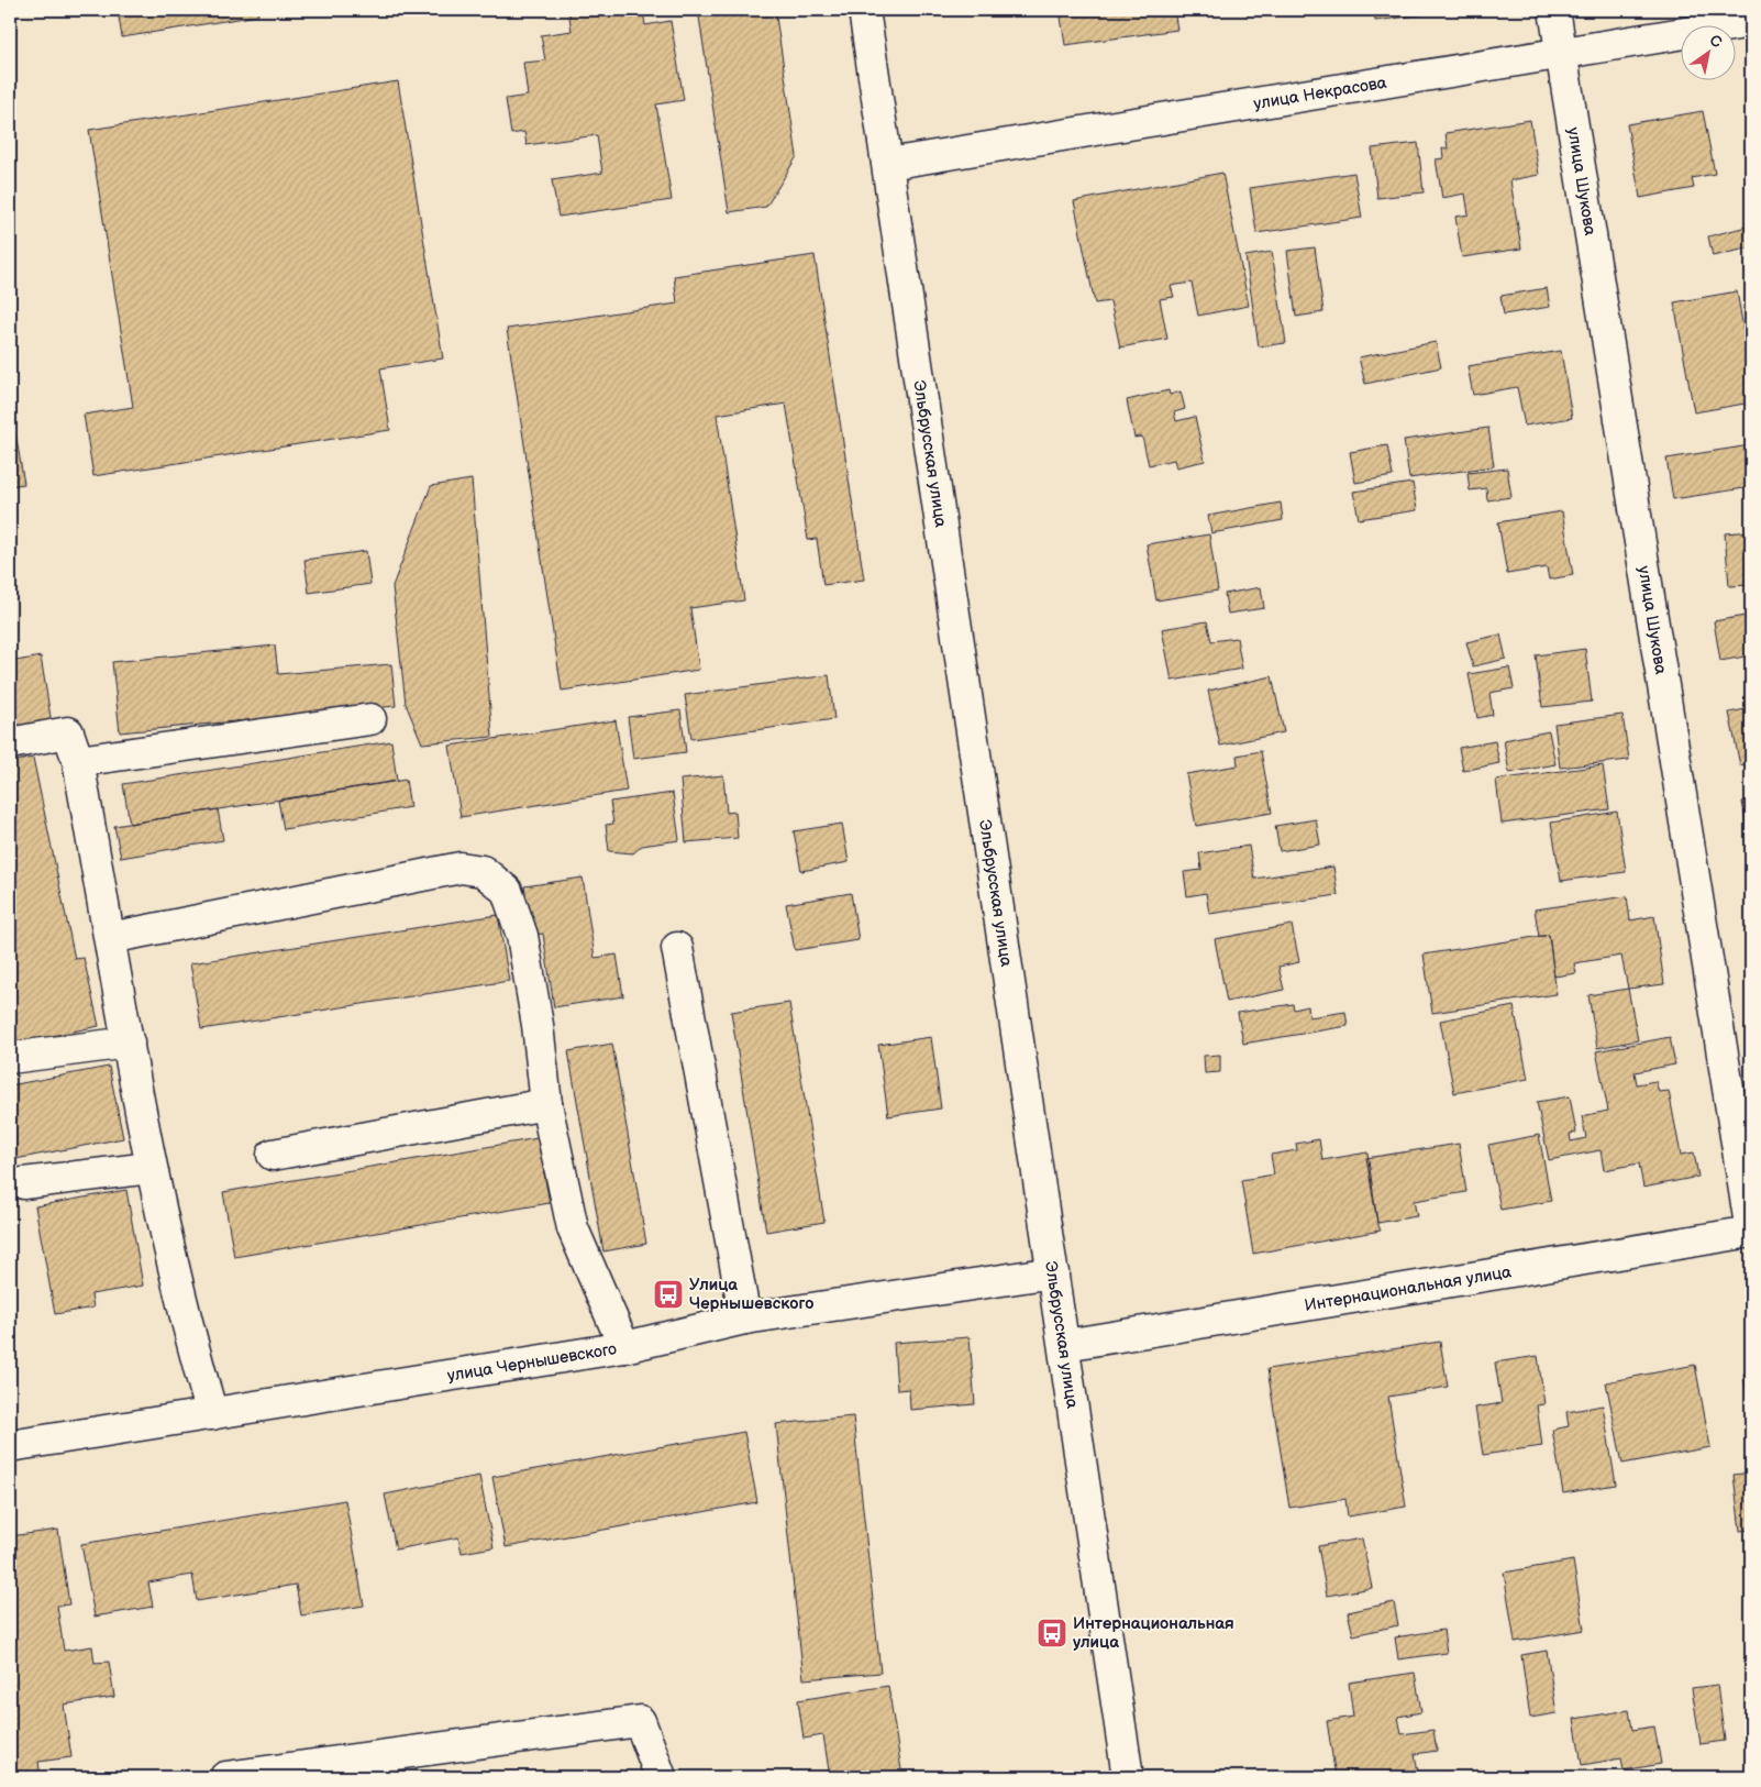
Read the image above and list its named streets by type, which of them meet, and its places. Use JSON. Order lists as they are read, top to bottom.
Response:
{
  "streets": {
    "street": [
      "улица Некрасова",
      "улица Шукова",
      "Эльбрусская улица",
      "Интернациональная улица",
      "улица Чернышевского"
    ]
  },
  "crossings": [
    ["улица Некрасова", "улица Шукова"],
    ["улица Некрасова", "Эльбрусская улица"],
    ["улица Шукова", "Интернациональная улица"],
    ["Эльбрусская улица", "Интернациональная улица"],
    ["Эльбрусская улица", "улица Чернышевского"]
  ],
  "places": {
    "bus stop": ["Улица Чернышевского", "Интернациональная улица"]
  },
  "north": "top right"
}
